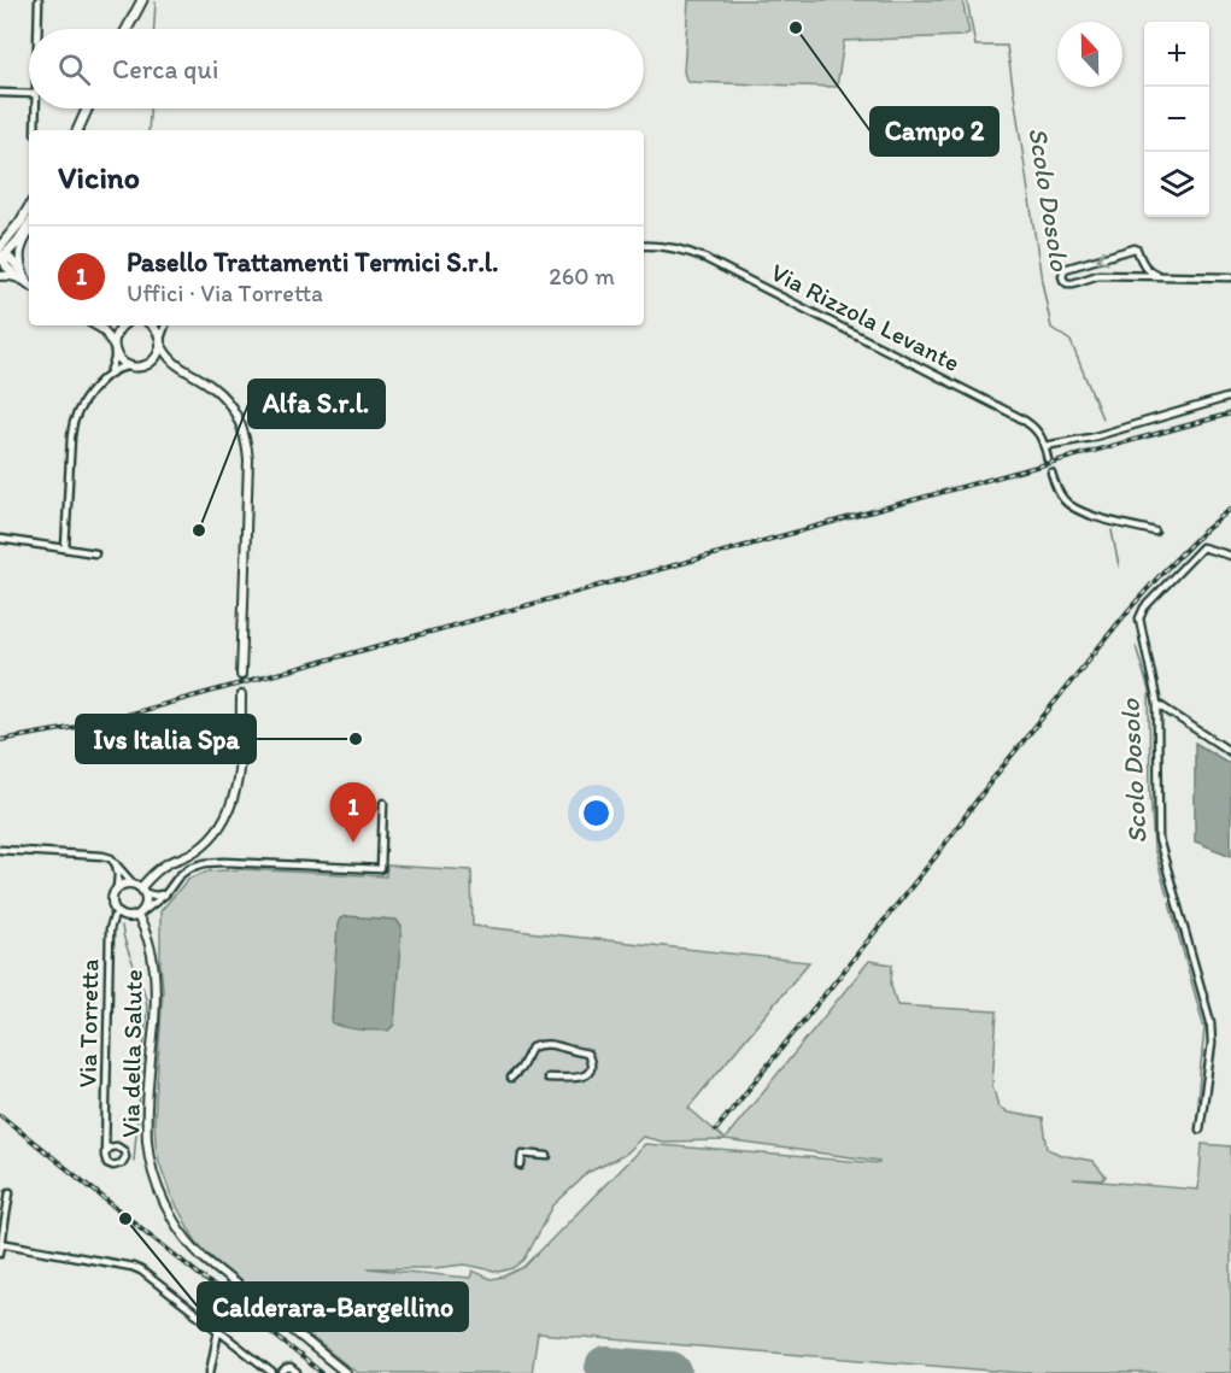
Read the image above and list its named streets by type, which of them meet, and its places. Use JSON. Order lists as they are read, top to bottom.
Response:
{
  "streets": {
    "street": ["Via Rizzola Levante", "Via Torretta", "Via della Salute"]
  },
  "crossings": [
    ["Via Torretta", "Via della Salute"]
  ],
  "water": ["Scolo Dosolo"],
  "places": [
    "Campo 2",
    "Alfa S.r.l.",
    "Ivs Italia Spa",
    "Calderara-Bargellino"
  ],
  "north": "top",
  "page": {
    "map_buttons": ["+", "−"],
    "search": "Cerca qui",
    "heading": "Vicino",
    "list": [
      {
        "mark": "1",
        "name": "Pasello Trattamenti Termici S.r.l.",
        "note": "Uffici · Via Torretta",
        "value": "260 m"
      }
    ],
    "pins": "1"
  }
}
